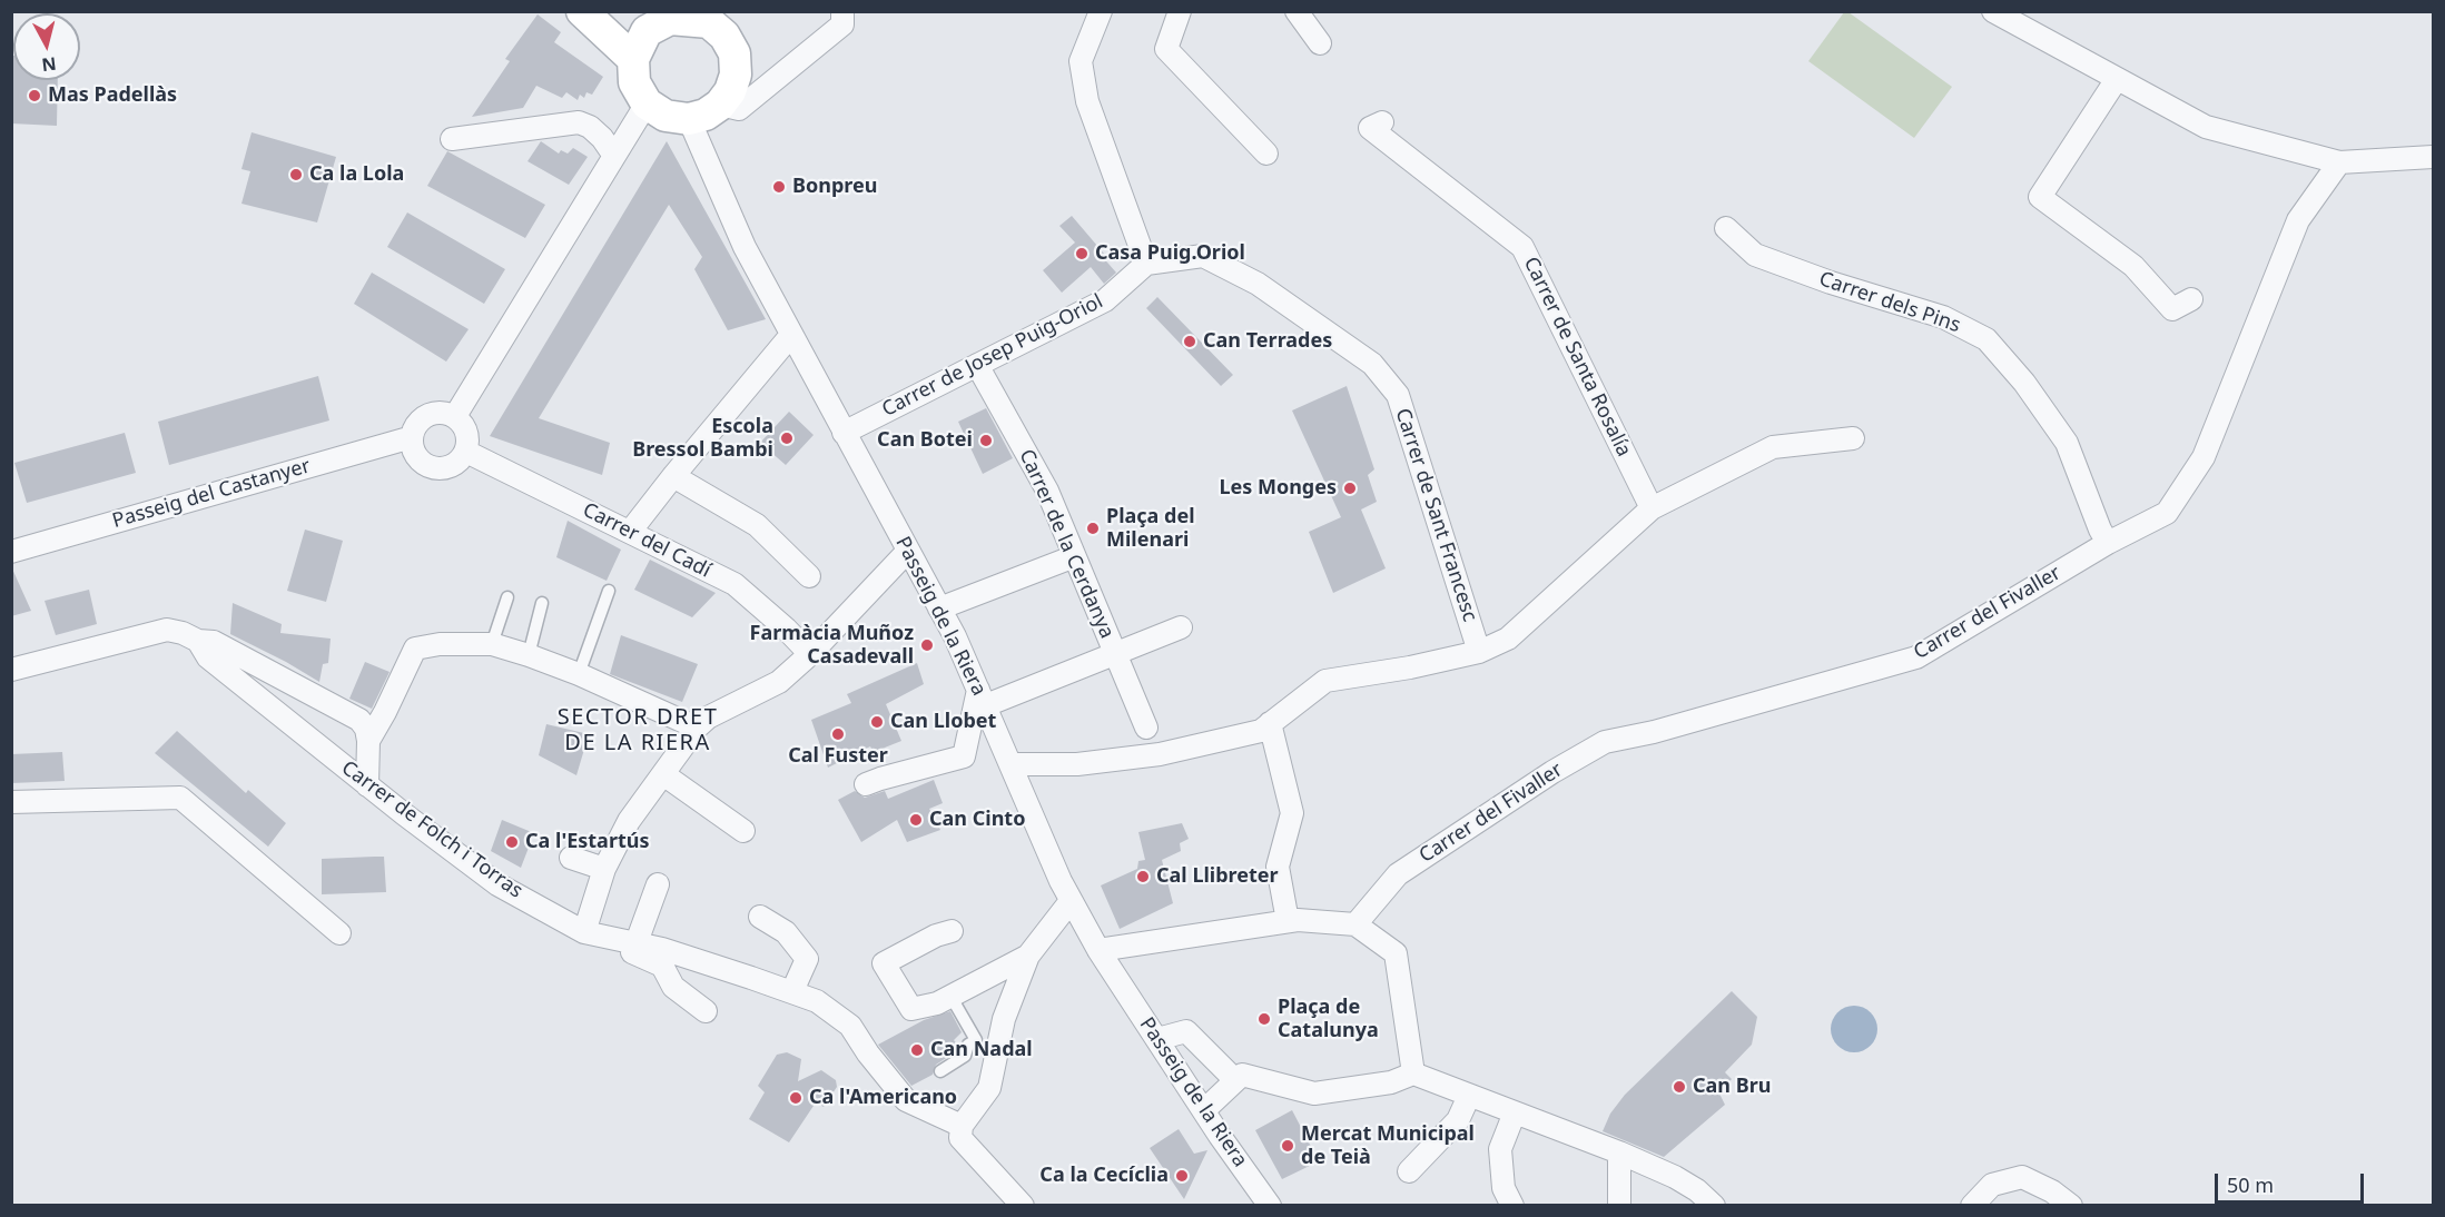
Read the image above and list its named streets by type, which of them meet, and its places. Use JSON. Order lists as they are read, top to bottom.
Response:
{
  "streets": {
    "street": [
      "Carrer dels Pins",
      "Carrer de Josep Puig-Oriol",
      "Carrer de Santa Rosalía",
      "Passeig del Castanyer",
      "Carrer de Sant Francesc",
      "Carrer del Cadí",
      "Carrer de la Cerdanya",
      "Carrer del Fivaller",
      "Passeig de la Riera",
      "Carrer de Folch i Torras"
    ]
  },
  "crossings": [
    ["Carrer dels Pins", "Carrer del Fivaller"],
    ["Carrer de Josep Puig-Oriol", "Carrer de Sant Francesc"],
    ["Carrer de Josep Puig-Oriol", "Carrer de la Cerdanya"],
    ["Carrer de Josep Puig-Oriol", "Passeig de la Riera"],
    ["Passeig del Castanyer", "Carrer del Cadí"]
  ],
  "districts": ["SECTOR DRET DE LA RIERA"],
  "places": [
    "Mas Padellàs",
    "Ca la Lola",
    "Bonpreu",
    "Casa Puig.Oriol",
    "Can Terrades",
    "Escola Bressol Bambi",
    "Can Botei",
    "Les Monges",
    "Plaça del Milenari",
    "Farmàcia Muñoz Casadevall",
    "Can Llobet",
    "Cal Fuster",
    "Can Cinto",
    "Ca l'Estartús",
    "Cal Llibreter",
    "Plaça de Catalunya",
    "Can Nadal",
    "Can Bru",
    "Ca l'Americano",
    "Mercat Municipal de Teià",
    "Ca la Cecíclia"
  ],
  "scale_bar": "50 m",
  "north": "bottom"
}
